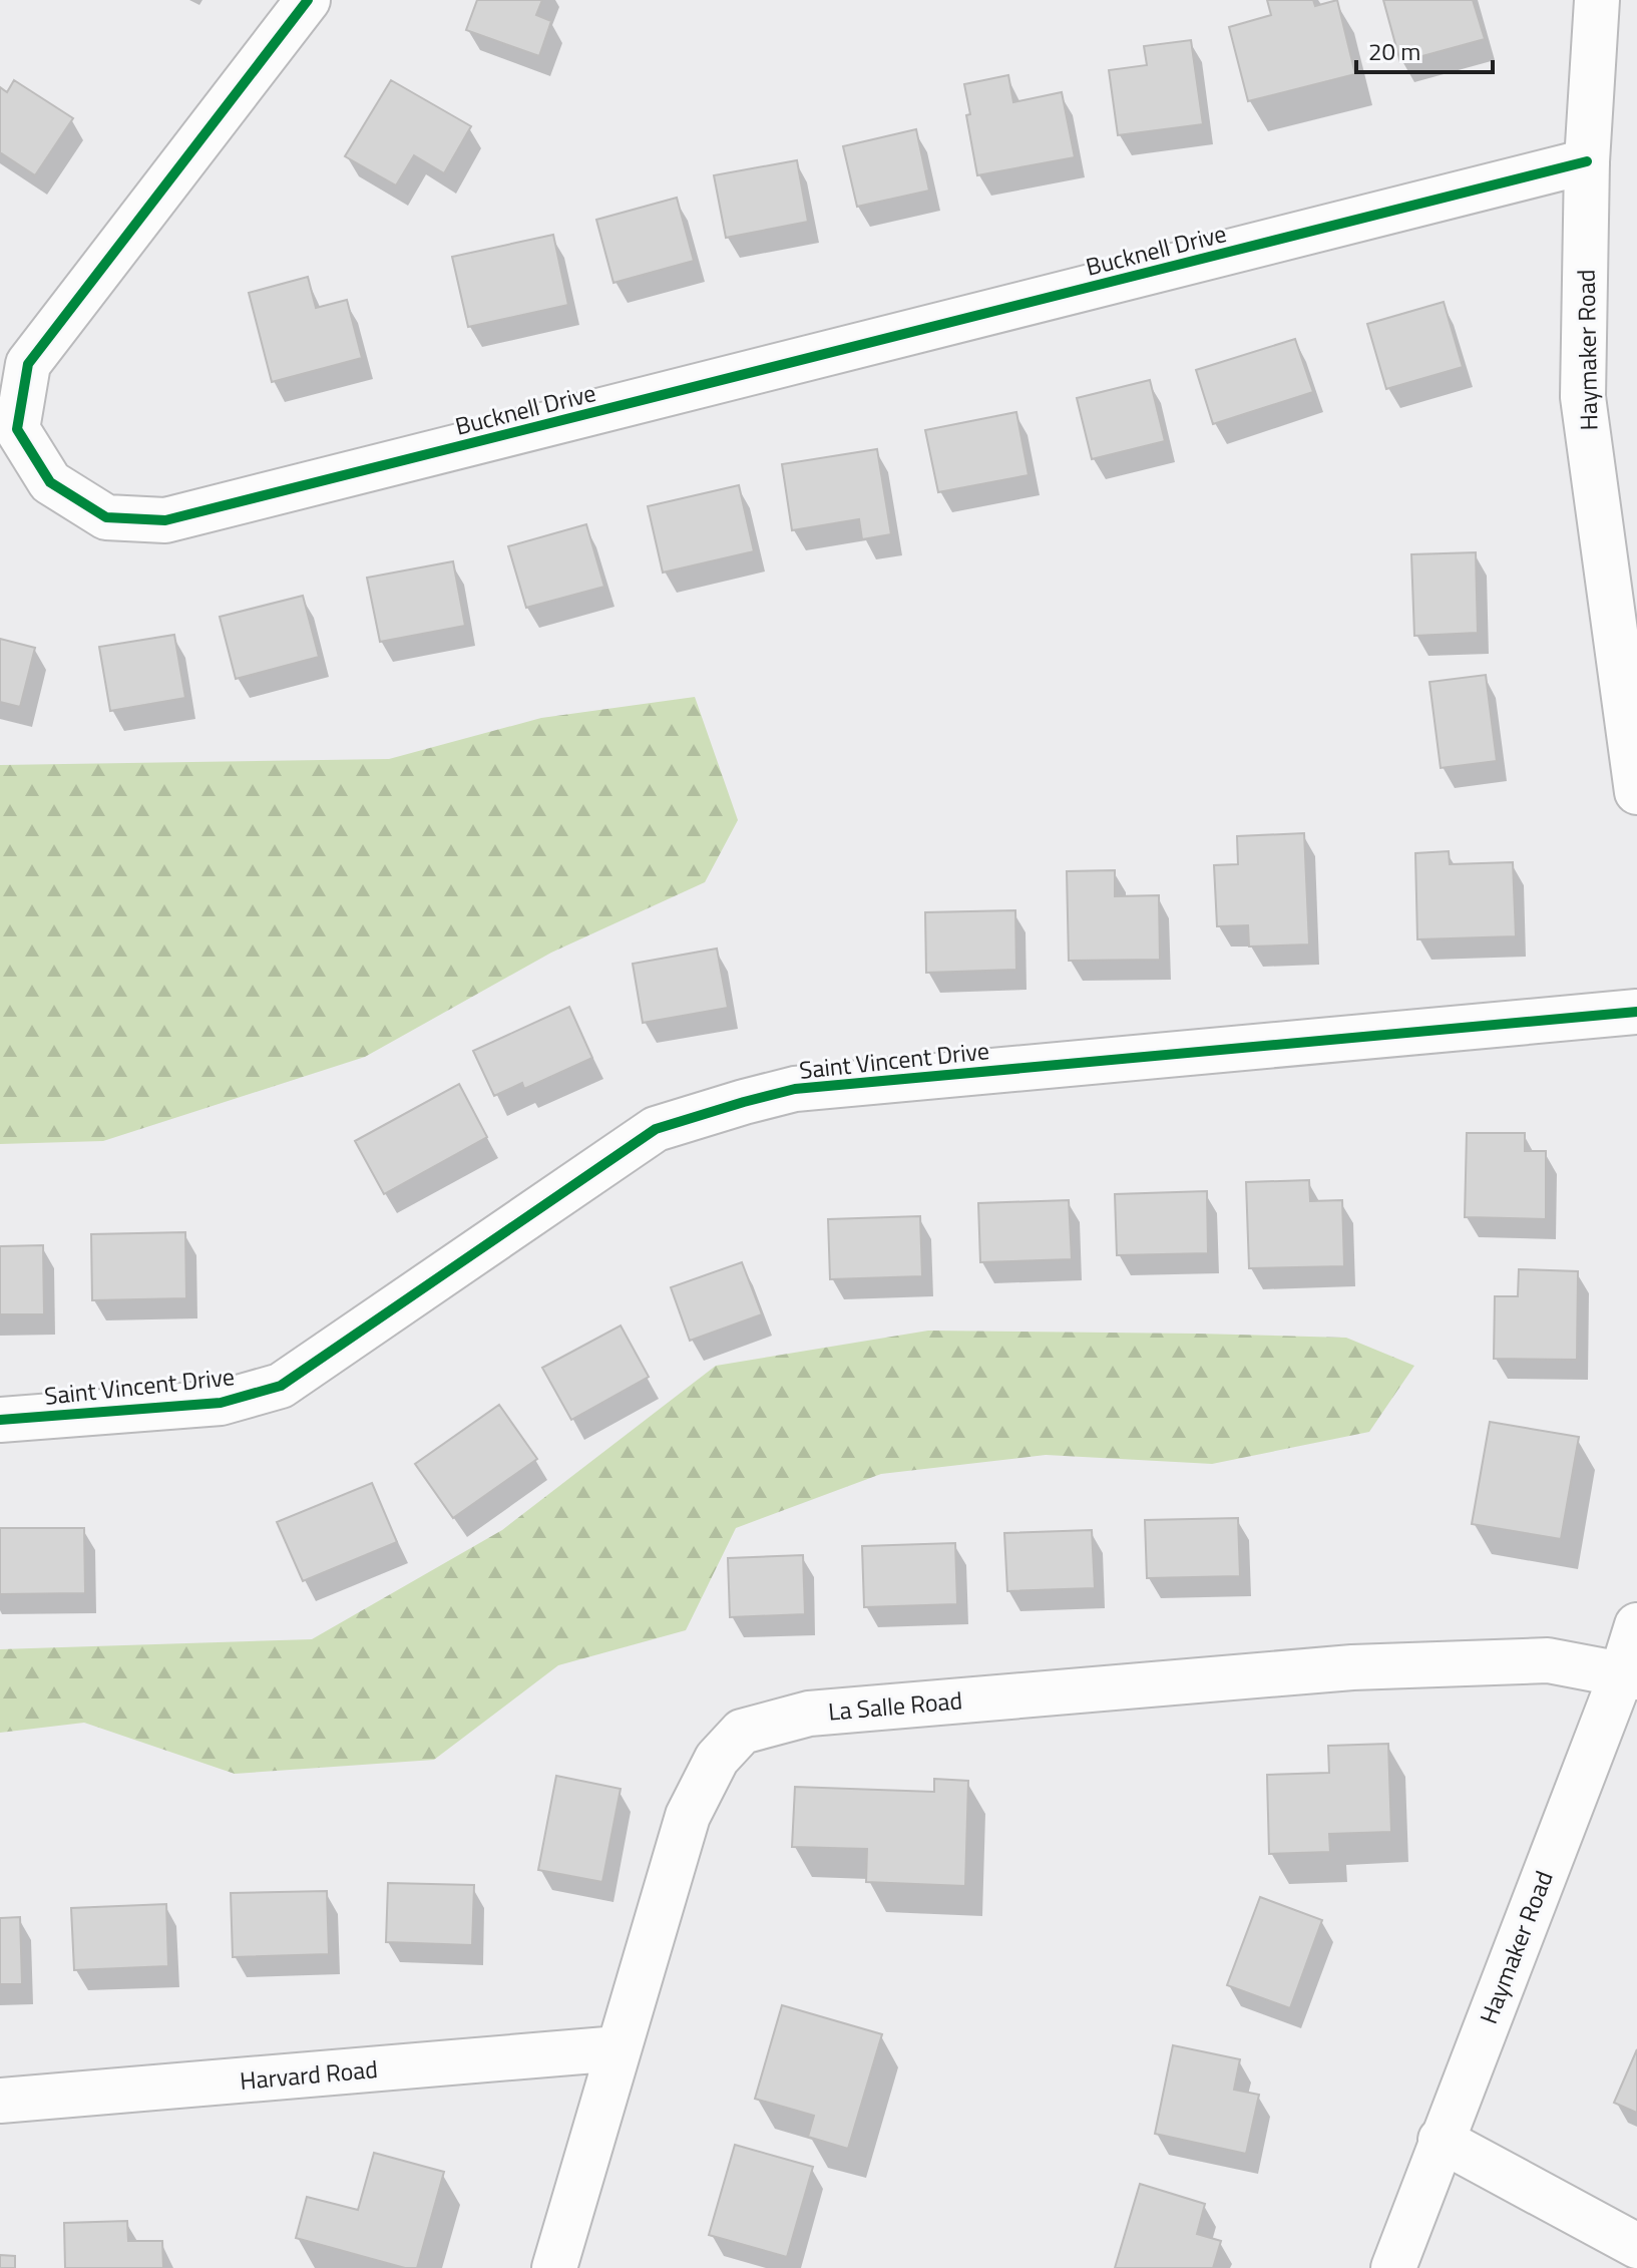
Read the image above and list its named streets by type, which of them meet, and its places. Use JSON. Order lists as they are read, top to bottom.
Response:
{
  "streets": {
    "street": [
      "Bucknell Drive",
      "Haymaker Road",
      "Saint Vincent Drive",
      "La Salle Road",
      "Harvard Road"
    ]
  },
  "crossings": [
    ["Bucknell Drive", "Haymaker Road"],
    ["Haymaker Road", "La Salle Road"],
    ["La Salle Road", "Harvard Road"]
  ],
  "scale_bar": "20 m"
}
